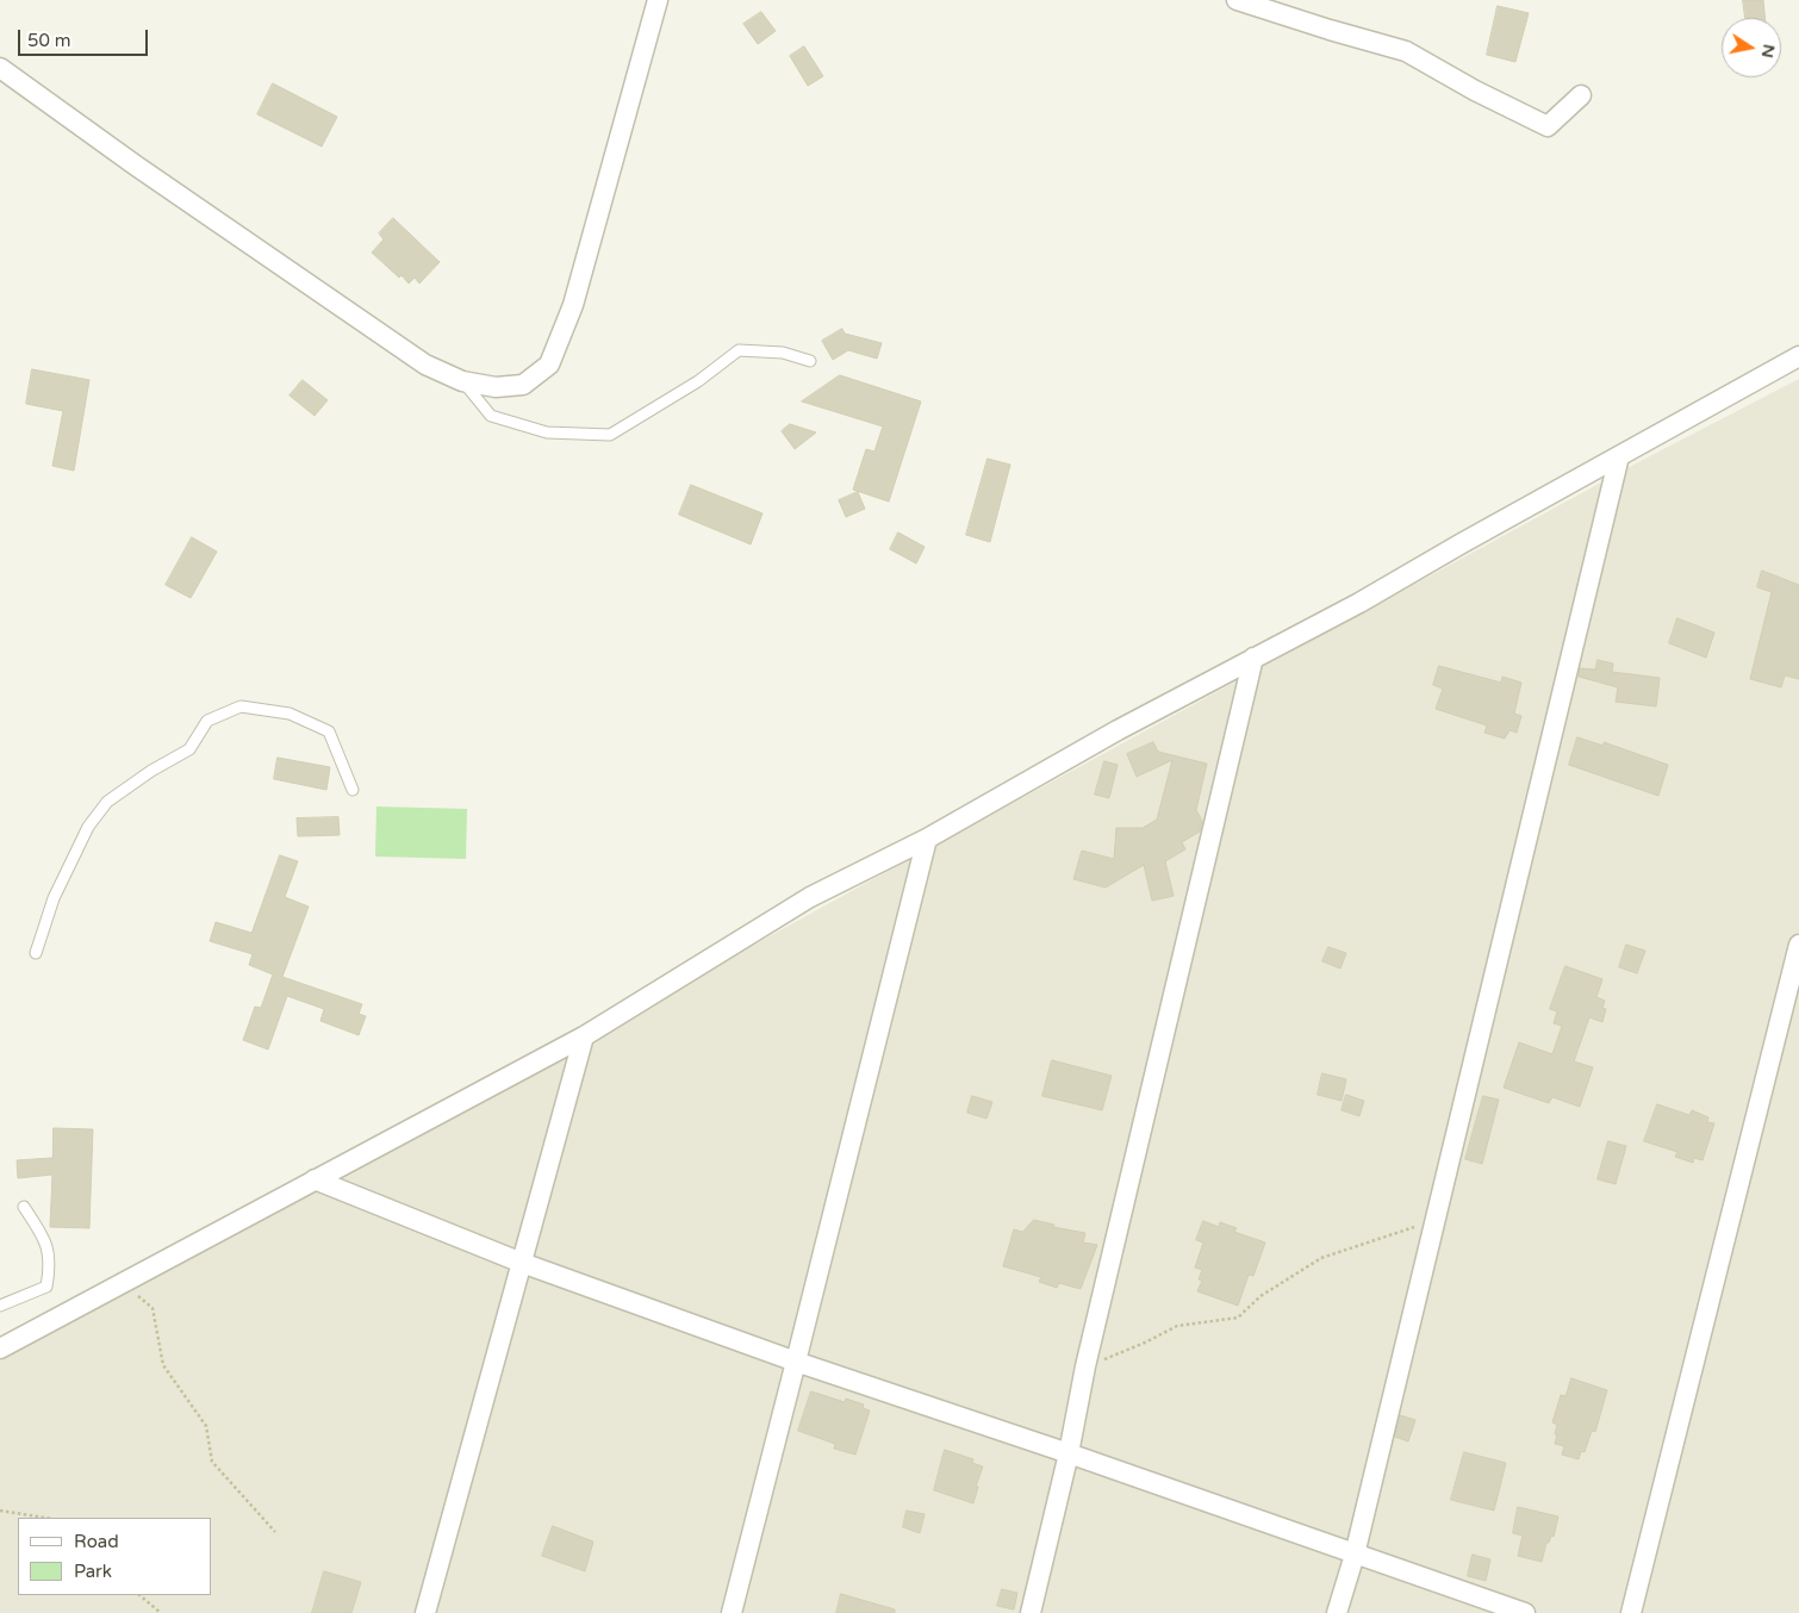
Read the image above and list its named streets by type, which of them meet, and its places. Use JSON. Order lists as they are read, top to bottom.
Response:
{
  "legend": ["Road", "Park"],
  "scale_bar": "50 m",
  "north": "right"
}
